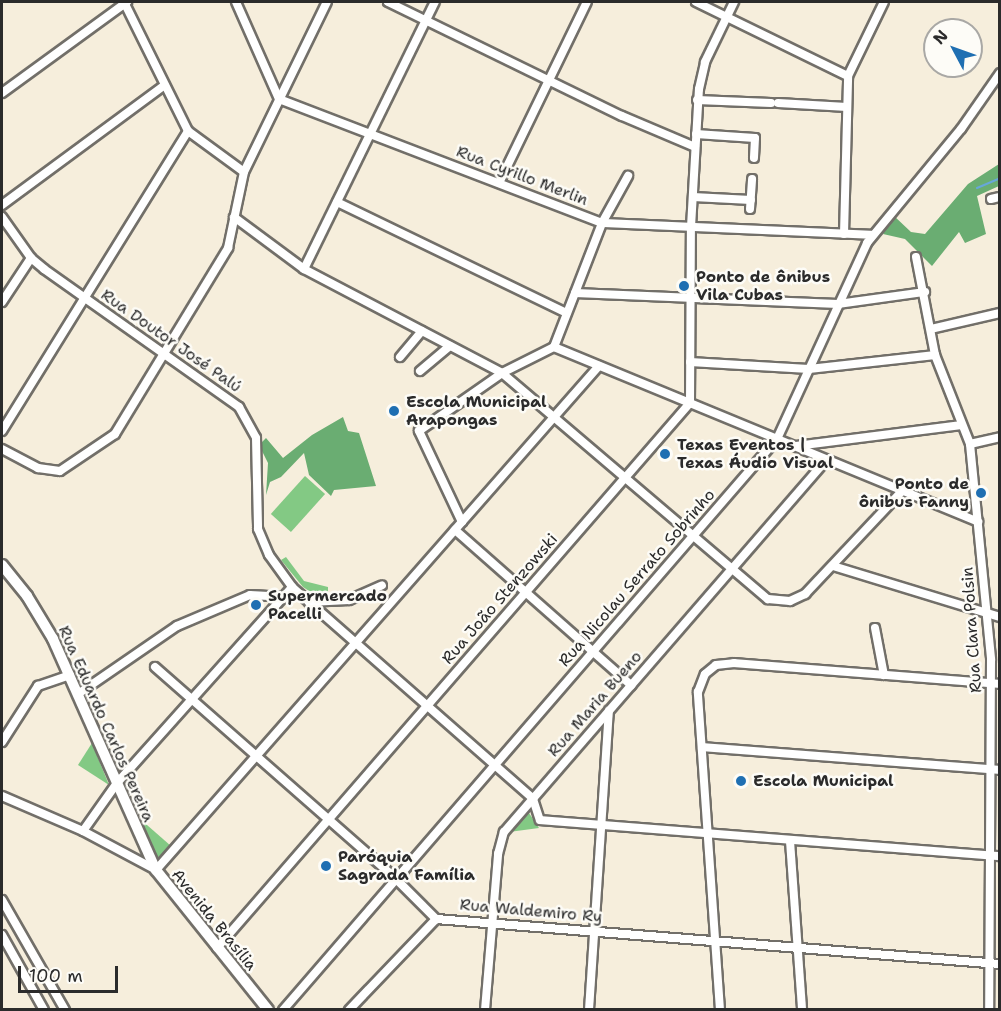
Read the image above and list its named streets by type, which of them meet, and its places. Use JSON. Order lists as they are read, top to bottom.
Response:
{
  "streets": {
    "main road": ["Rua Eduardo Carlos Pereira", "Avenida Brasília"],
    "street": [
      "Rua Cyrillo Merlin",
      "Rua Doutor José Palú",
      "Rua Nicolau Serrato Sobrinho",
      "Rua João Stenzowski",
      "Rua Clara Polsin",
      "Rua Maria Bueno",
      "Rua Waldemiro Ry"
    ]
  },
  "crossings": [
    ["Rua Cyrillo Merlin", "Rua Nicolau Serrato Sobrinho"],
    ["Rua Doutor José Palú", "Rua Nicolau Serrato Sobrinho"],
    ["Rua Doutor José Palú", "Rua João Stenzowski"],
    ["Rua Doutor José Palú", "Rua Maria Bueno"],
    ["Rua Nicolau Serrato Sobrinho", "Rua Waldemiro Ry"],
    ["Rua João Stenzowski", "Rua Waldemiro Ry"],
    ["Rua João Stenzowski", "Avenida Brasília"],
    ["Rua Clara Polsin", "Rua Waldemiro Ry"],
    ["Rua Maria Bueno", "Rua Waldemiro Ry"],
    ["Rua Eduardo Carlos Pereira", "Avenida Brasília"]
  ],
  "places": [
    "Ponto de ônibus Vila Cubas",
    "Escola Municipal Arapongas",
    "Texas Eventos | Texas Áudio Visual",
    "Ponto de ônibus Fanny",
    "Supermercado Pacelli",
    "Escola Municipal",
    "Paróquia Sagrada Família"
  ],
  "scale_bar": "100 m",
  "north": "top left"
}
